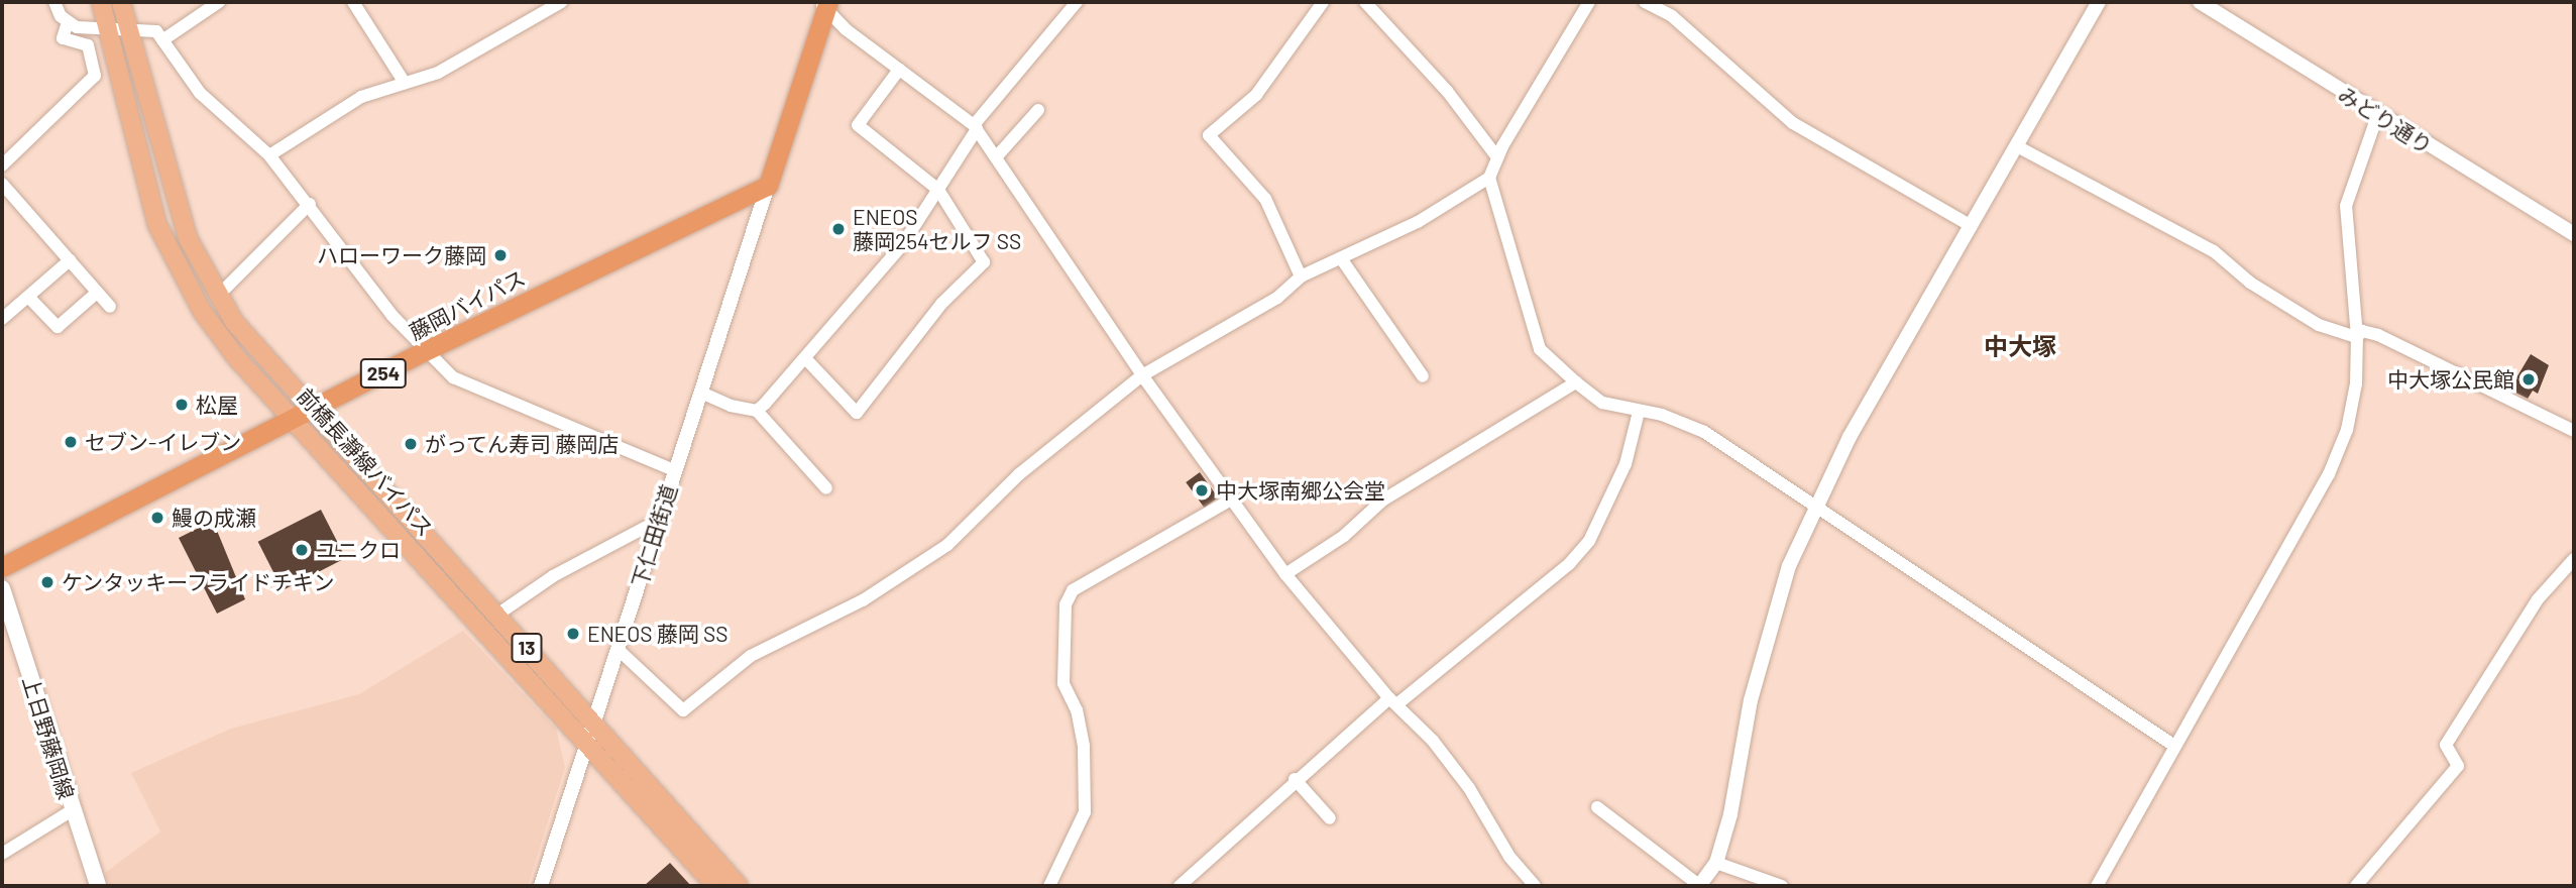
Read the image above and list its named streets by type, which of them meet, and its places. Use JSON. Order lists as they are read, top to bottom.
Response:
{
  "streets": {
    "highway": ["藤岡バイパス", "254"],
    "main road": ["前橋長瀞線バイパス", "13", "上日野藤岡線"],
    "street": ["みどり通り", "下仁田街道"]
  },
  "crossings": [
    ["藤岡バイパス", "前橋長瀞線バイパス"],
    ["藤岡バイパス", "下仁田街道"],
    ["前橋長瀞線バイパス", "下仁田街道"]
  ],
  "districts": ["中大塚"],
  "places": [
    "ENEOS 藤岡254セルフ SS",
    "ハローワーク藤岡",
    "中大塚公民館",
    "松屋",
    "セブン-イレブン",
    "がってん寿司 藤岡店",
    "中大塚南郷公会堂",
    "鰻の成瀬",
    "ユニクロ",
    "ケンタッキーフライドチキン",
    "ENEOS 藤岡 SS"
  ]
}
